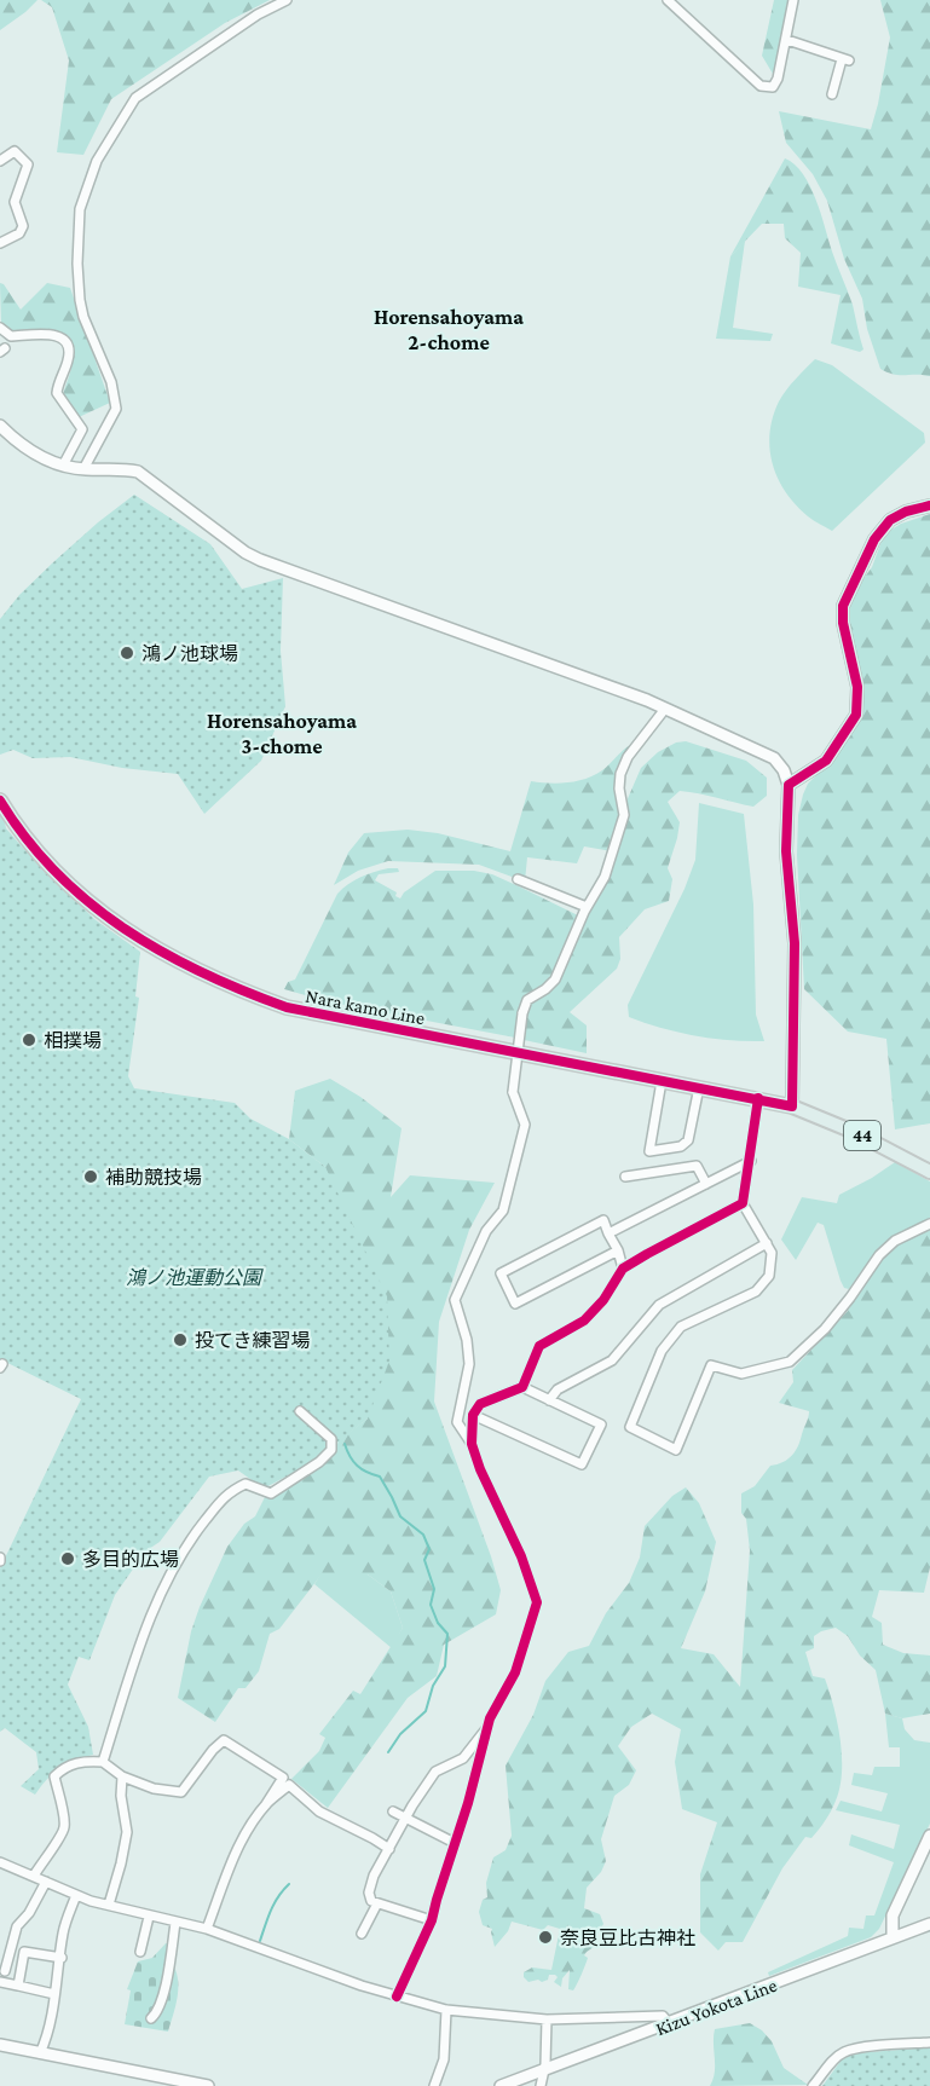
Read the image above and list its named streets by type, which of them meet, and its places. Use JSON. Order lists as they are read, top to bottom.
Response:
{
  "streets": {
    "main road": ["Nara kamo Line", "44", "Kizu Yokota Line"]
  },
  "districts": ["Horensahoyama 2-chome", "Horensahoyama 3-chome"],
  "parks": ["鴻ノ池運動公園"],
  "places": [
    "鴻ノ池球場",
    "相撲場",
    "補助競技場",
    "投てき練習場",
    "多目的広場",
    "奈良豆比古神社"
  ]
}
